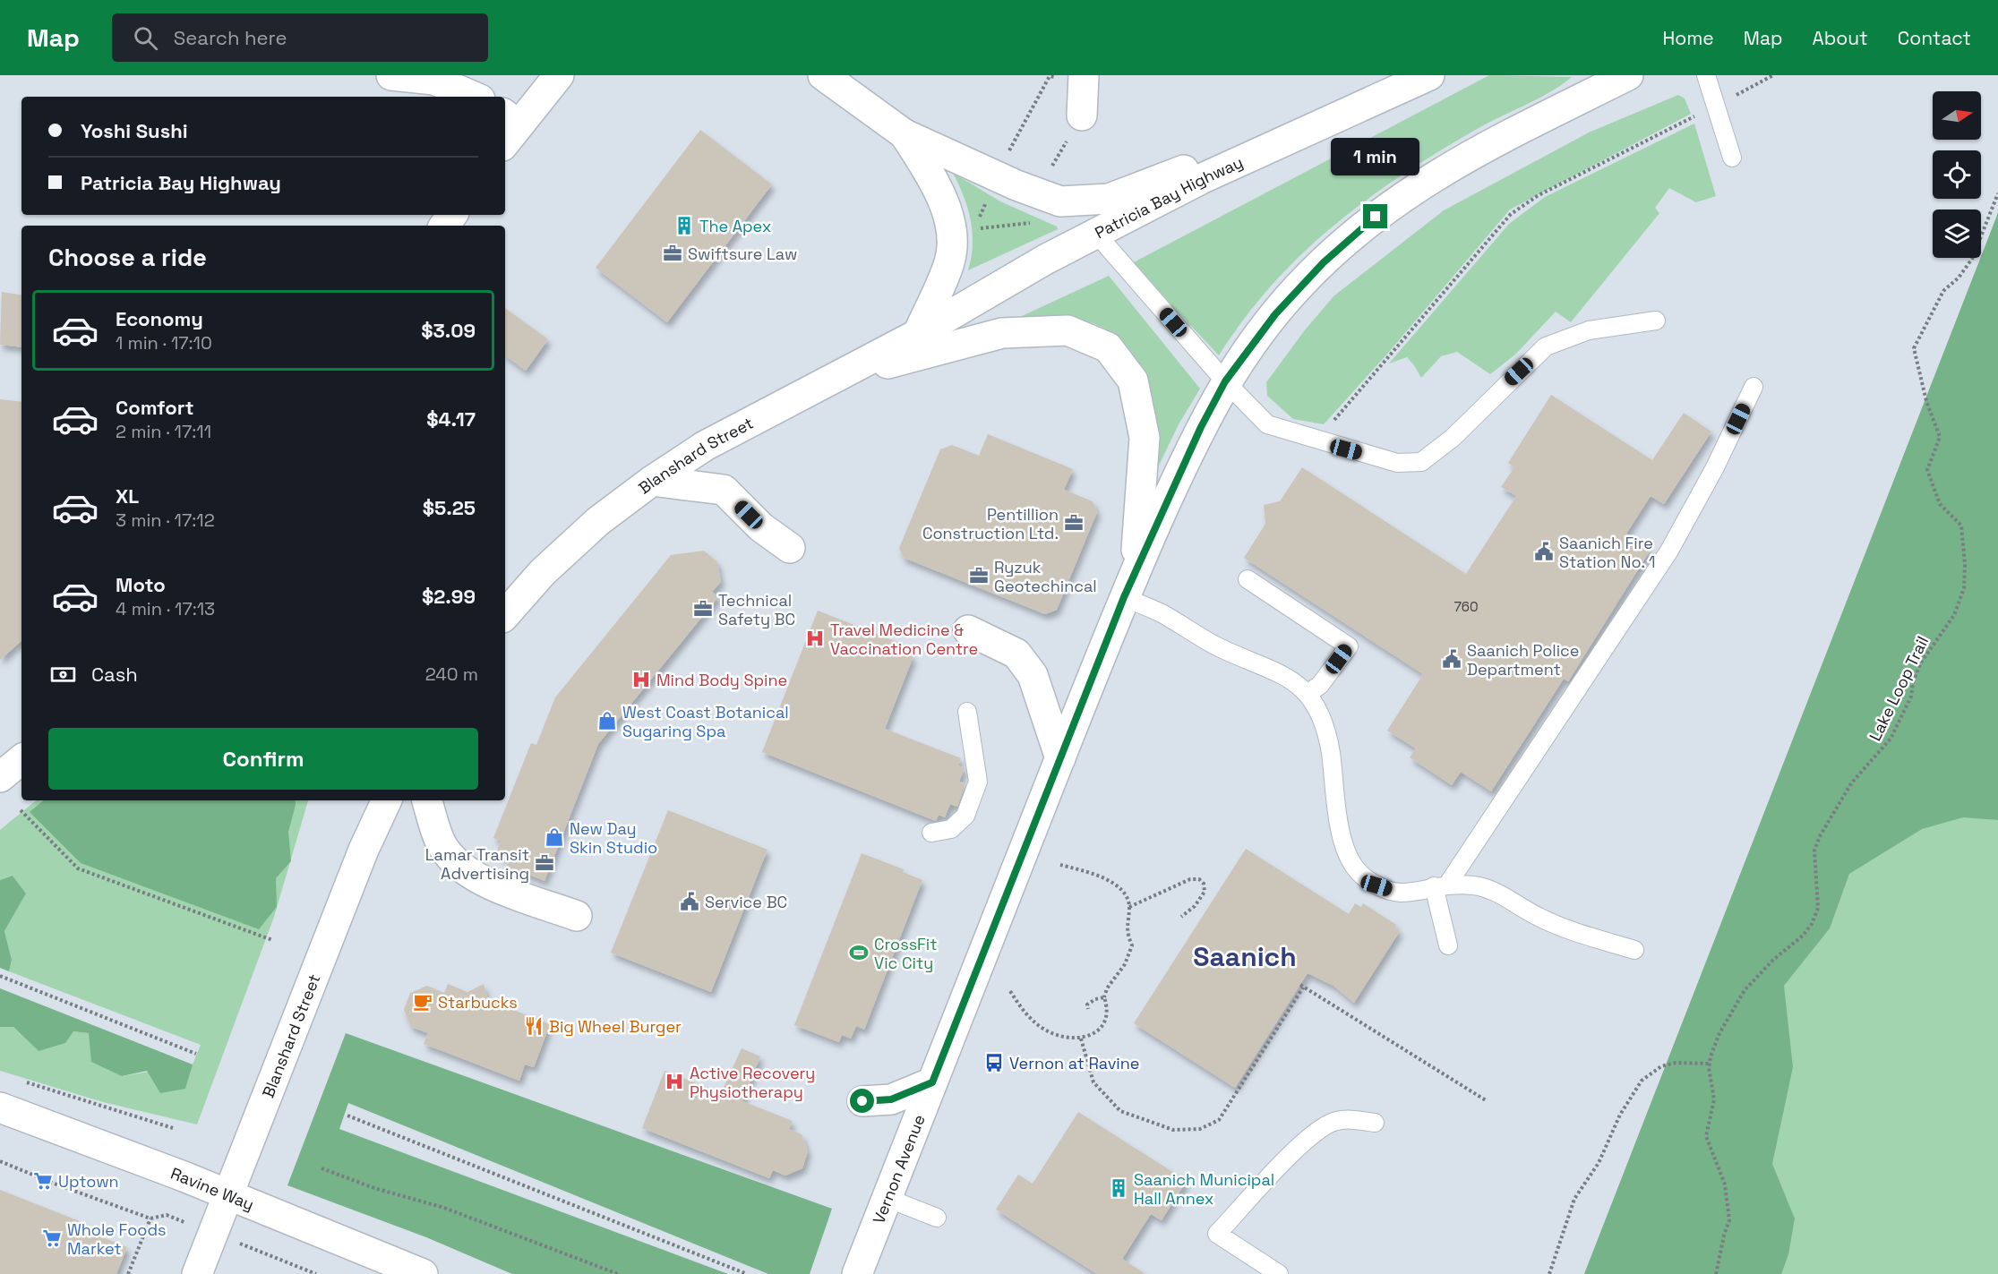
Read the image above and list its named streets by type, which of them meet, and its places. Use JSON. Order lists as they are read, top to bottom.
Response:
{
  "streets": {
    "main road": [
      "Patricia Bay Highway",
      "Blanshard Street",
      "Vernon Avenue",
      "Ravine Way"
    ],
    "path": ["Lake Loop Trail"]
  },
  "crossings": [
    ["Patricia Bay Highway", "Blanshard Street"],
    ["Blanshard Street", "Ravine Way"]
  ],
  "districts": ["Saanich"],
  "places": {
    "building": ["The Apex", "Saanich Municipal Hall Annex"],
    "office": [
      "Swiftsure Law",
      "Pentillion Construction Ltd.",
      "Ryzuk Geotechincal",
      "Technical Safety BC",
      "Lamar Transit Advertising"
    ],
    "public building": ["Saanich Fire Station No. 1", "Saanich Police Department", "Service BC"],
    "hospital": ["Travel Medicine & Vaccination Centre", "Mind Body Spine", "Active Recovery Physiotherapy"],
    "shop": ["West Coast Botanical Sugaring Spa", "New Day Skin Studio"],
    "sports": ["CrossFit Vic City"],
    "cafe": ["Starbucks"],
    "restaurant": ["Big Wheel Burger"],
    "bus stop": ["Vernon at Ravine"],
    "supermarket": ["Uptown", "Whole Foods Market"]
  },
  "house_numbers": ["760"],
  "north": "right",
  "page": {
    "header": "Map",
    "search": "Search here",
    "nav": [
      "Home",
      "Map",
      "About",
      "Contact"
    ],
    "banner": ["Yoshi Sushi", "Patricia Bay Highway"],
    "bubble": "1 min",
    "heading": "Choose a ride",
    "list": [
      {
        "name": "Economy",
        "note": "1 min · 17:10",
        "value": "$3.09"
      },
      {
        "name": "Comfort",
        "note": "2 min · 17:11",
        "value": "$4.17"
      },
      {
        "name": "XL",
        "note": "3 min · 17:12",
        "value": "$5.25"
      },
      {
        "name": "Moto",
        "note": "4 min · 17:13",
        "value": "$2.99"
      }
    ],
    "pay": ["Cash", "240 m"],
    "buttons": "Confirm"
  }
}
